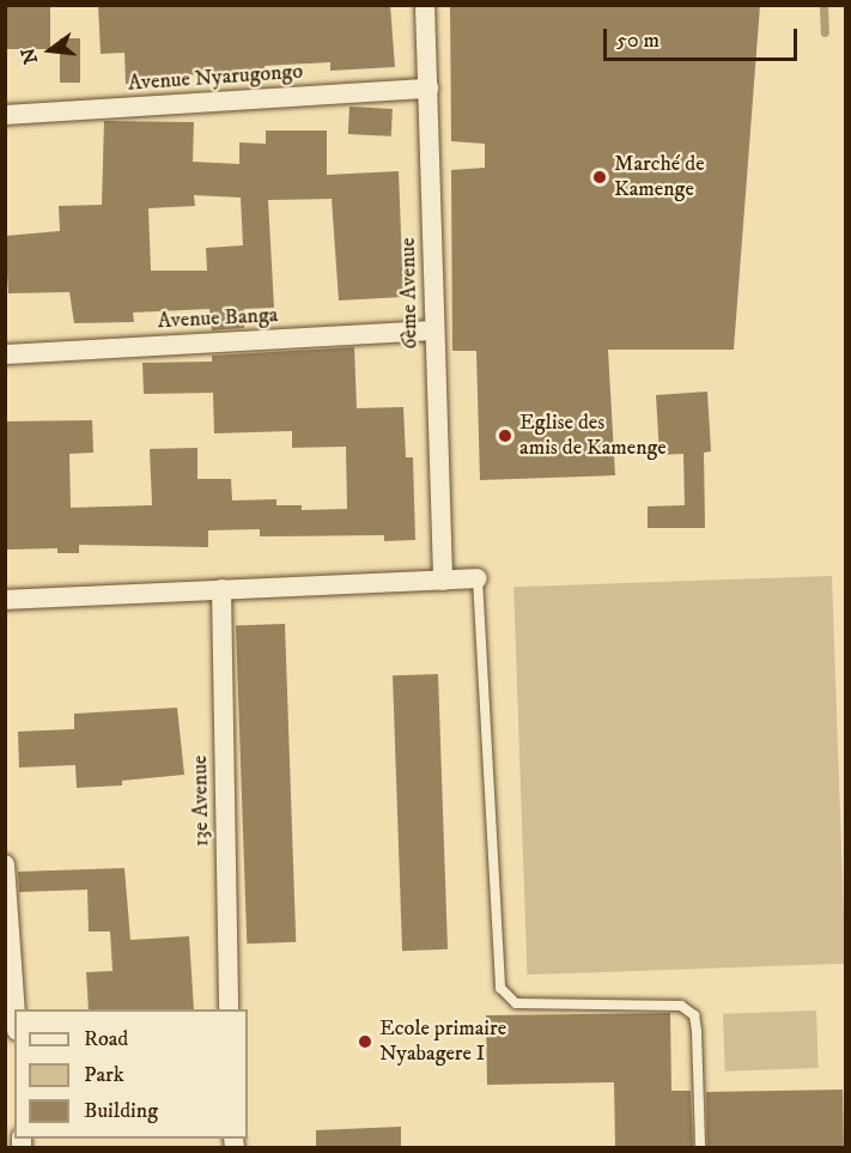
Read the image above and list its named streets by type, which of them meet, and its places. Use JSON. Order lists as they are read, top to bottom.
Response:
{
  "streets": {
    "street": [
      "Avenue Nyarugongo",
      "6ème Avenue",
      "Avenue Banga",
      "13e Avenue"
    ]
  },
  "crossings": [
    ["Avenue Nyarugongo", "6ème Avenue"],
    ["6ème Avenue", "Avenue Banga"]
  ],
  "places": ["Marché de Kamenge", "Eglise des amis de Kamenge", "Ecole primaire Nyabagere I"],
  "legend": ["Road", "Park", "Building"],
  "scale_bar": "50 m",
  "north": "left"
}
